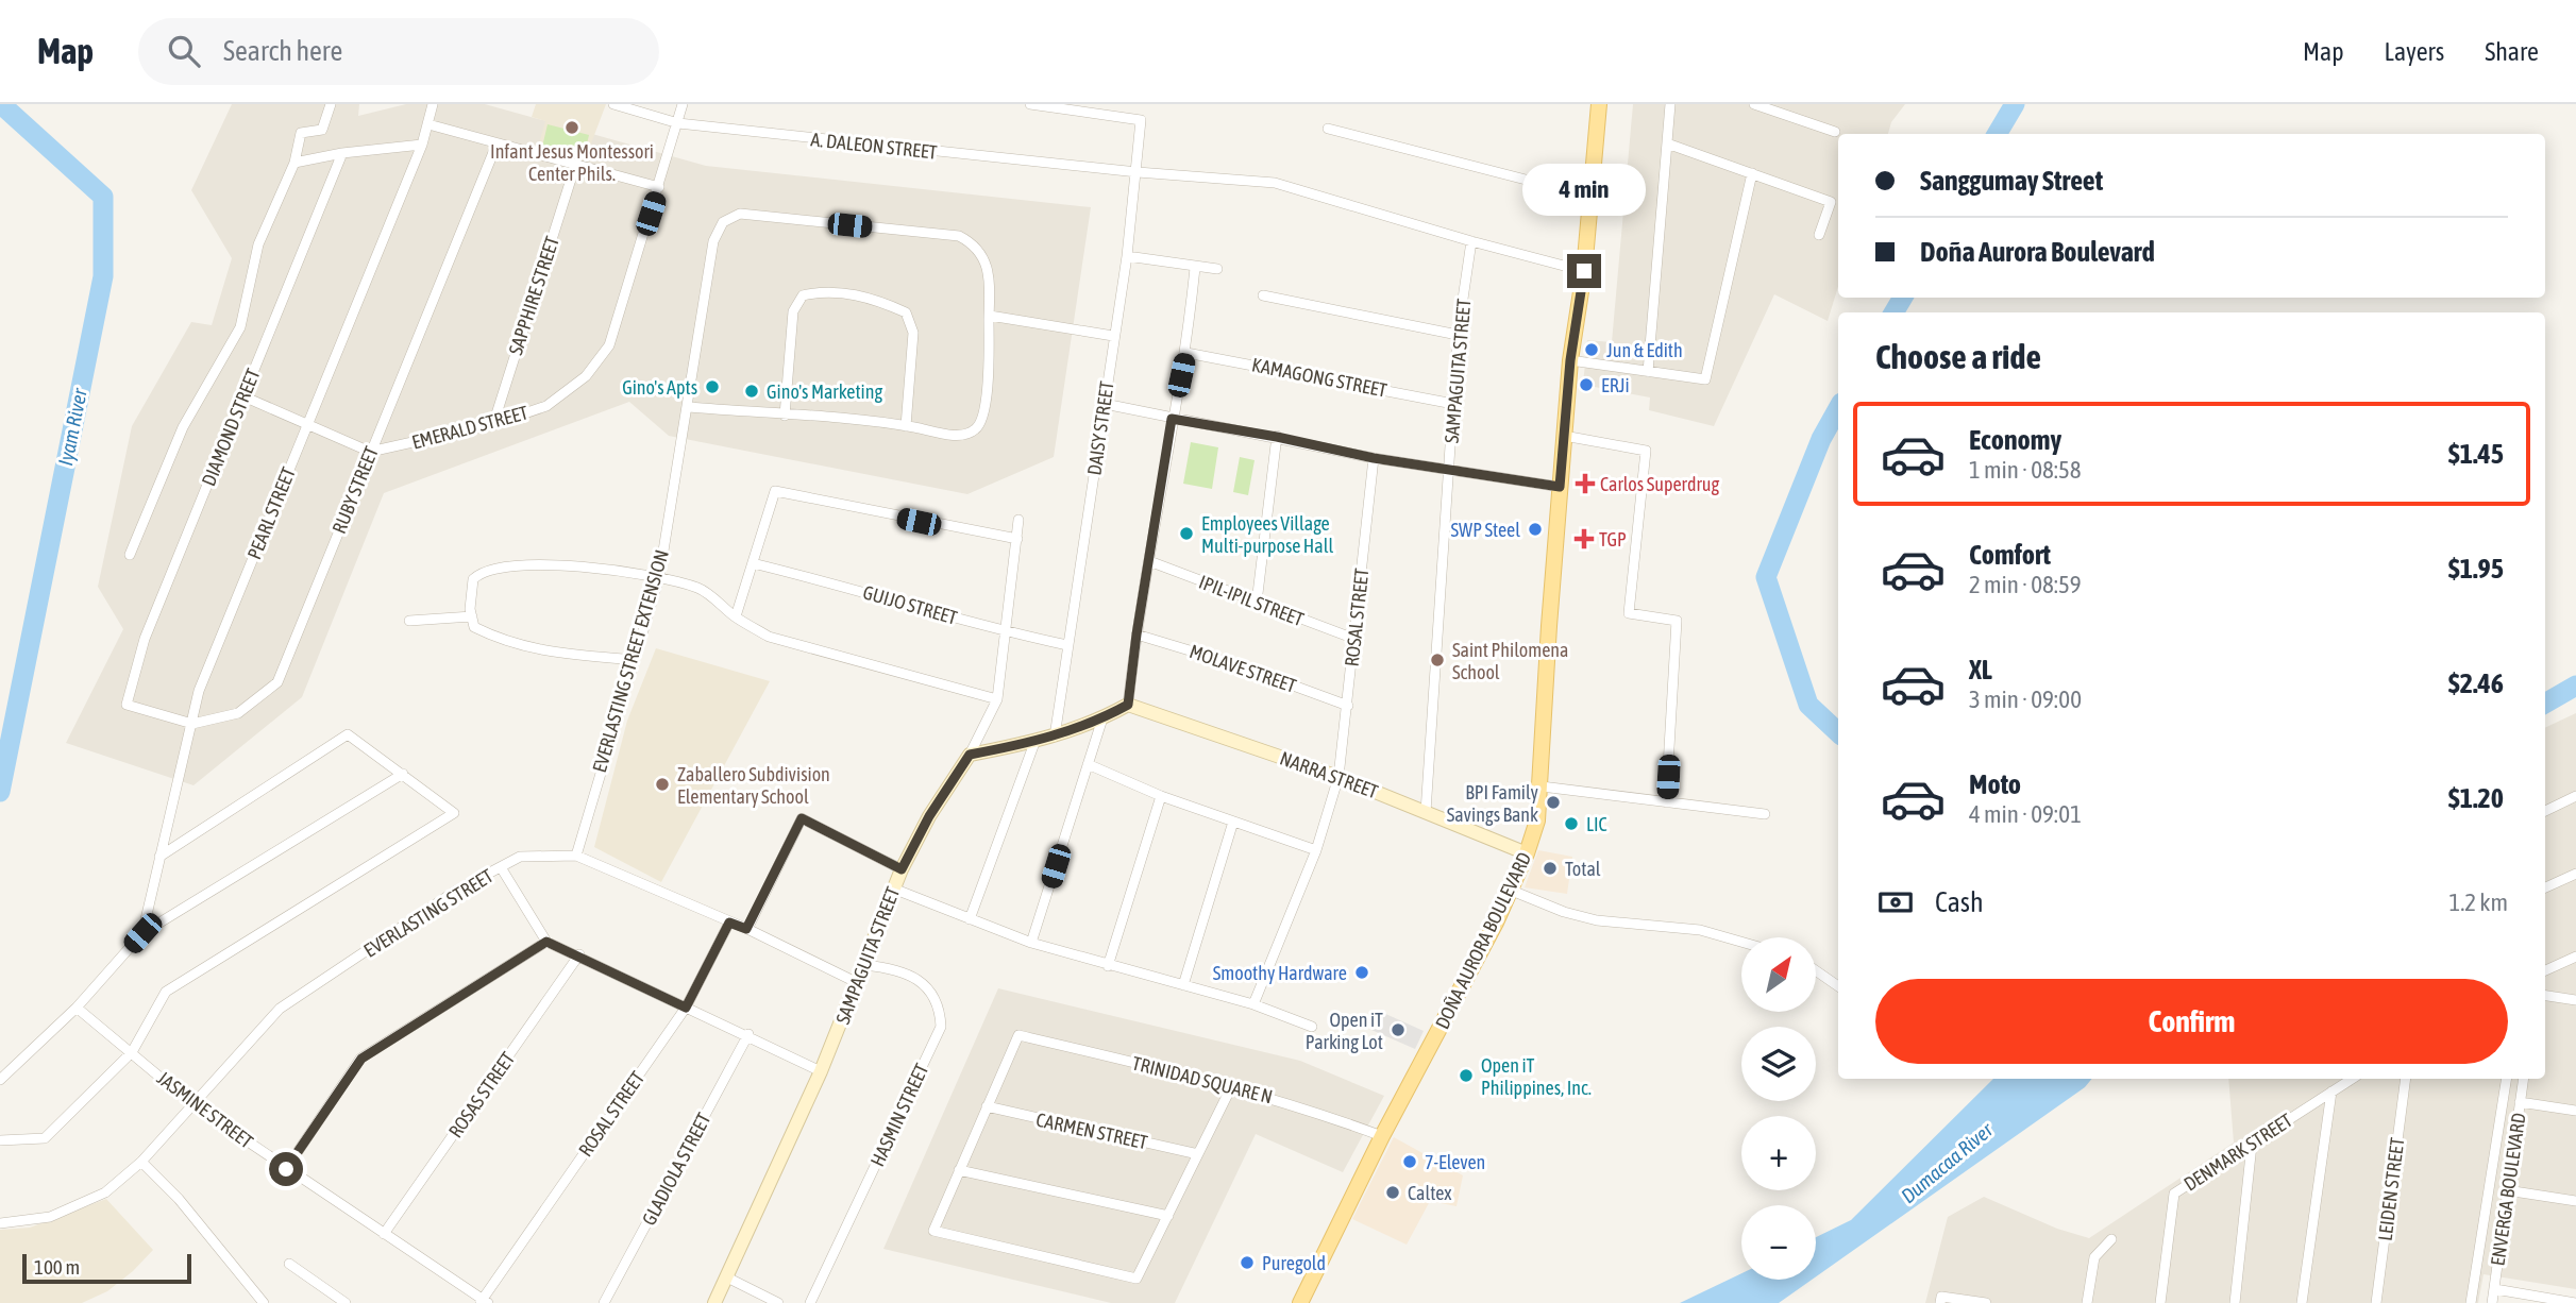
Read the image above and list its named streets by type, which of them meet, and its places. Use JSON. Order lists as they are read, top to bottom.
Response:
{
  "streets": {
    "main road": ["DOÑA AURORA BOULEVARD"],
    "street": [
      "A. DALEON STREET",
      "SAPPHIRE STREET",
      "SAMPAGUITA STREET",
      "KAMAGONG STREET",
      "DIAMOND STREET",
      "EMERALD STREET",
      "DAISY STREET",
      "RUBY STREET",
      "PEARL STREET",
      "IPIL-IPIL STREET",
      "GUIJO STREET",
      "ROSAL STREET",
      "EVERLASTING STREET EXTENSION",
      "MOLAVE STREET",
      "NARRA STREET",
      "EVERLASTING STREET",
      "TRINIDAD SQUARE N",
      "ROSAS STREET",
      "JASMINE STREET",
      "HASMIN STREET",
      "CARMEN STREET",
      "DENMARK STREET",
      "GLADIOLA STREET",
      "LEIDEN STREET",
      "ENVERGA BOULEVARD"
    ]
  },
  "crossings": [
    ["A. DALEON STREET", "SAMPAGUITA STREET"],
    ["A. DALEON STREET", "EMERALD STREET"],
    ["A. DALEON STREET", "DAISY STREET"],
    ["A. DALEON STREET", "DOÑA AURORA BOULEVARD"],
    ["SAPPHIRE STREET", "EMERALD STREET"],
    ["SAMPAGUITA STREET", "KAMAGONG STREET"],
    ["SAMPAGUITA STREET", "GUIJO STREET"],
    ["SAMPAGUITA STREET", "NARRA STREET"],
    ["SAMPAGUITA STREET", "EVERLASTING STREET"],
    ["SAMPAGUITA STREET", "HASMIN STREET"],
    ["DIAMOND STREET", "RUBY STREET"],
    ["EMERALD STREET", "RUBY STREET"],
    ["DAISY STREET", "GUIJO STREET"],
    ["RUBY STREET", "PEARL STREET"],
    ["IPIL-IPIL STREET", "ROSAL STREET"],
    ["ROSAL STREET", "MOLAVE STREET"],
    ["ROSAL STREET", "NARRA STREET"],
    ["ROSAL STREET", "EVERLASTING STREET"],
    ["ROSAL STREET", "JASMINE STREET"],
    ["EVERLASTING STREET EXTENSION", "EVERLASTING STREET"],
    ["NARRA STREET", "DOÑA AURORA BOULEVARD"],
    ["EVERLASTING STREET", "JASMINE STREET"],
    ["DOÑA AURORA BOULEVARD", "TRINIDAD SQUARE N"],
    ["TRINIDAD SQUARE N", "CARMEN STREET"],
    ["ROSAS STREET", "JASMINE STREET"]
  ],
  "water": ["Iyam River", "Dumacaa River"],
  "places": {
    "other": [
      "Infant Jesus Montessori Center Phils.",
      "Jun & Edith",
      "ERJi",
      "Gino's Apts",
      "Gino's Marketing",
      "SWP Steel",
      "Employees Village Multi-purpose Hall",
      "Saint Philomena School",
      "Zaballero Subdivision Elementary School",
      "BPI Family Savings Bank",
      "LIC",
      "Total",
      "Smoothy Hardware",
      "Open iT Parking Lot",
      "Open iT Philippines, Inc.",
      "7-Eleven",
      "Caltex",
      "Puregold"
    ],
    "health": ["Carlos Superdrug", "TGP"]
  },
  "scale_bar": "100 m",
  "north": "top right",
  "page": {
    "header": "Map",
    "search": "Search here",
    "nav": ["Map", "Layers", "Share"],
    "banner": ["Sanggumay Street", "Doña Aurora Boulevard"],
    "bubble": "4 min",
    "heading": "Choose a ride",
    "list": [
      {
        "name": "Economy",
        "note": "1 min · 08:58",
        "value": "$1.45"
      },
      {
        "name": "Comfort",
        "note": "2 min · 08:59",
        "value": "$1.95"
      },
      {
        "name": "XL",
        "note": "3 min · 09:00",
        "value": "$2.46"
      },
      {
        "name": "Moto",
        "note": "4 min · 09:01",
        "value": "$1.20"
      }
    ],
    "pay": ["Cash", "1.2 km"],
    "map_buttons": ["+", "−"],
    "buttons": "Confirm",
    "scale": "100 m"
  }
}
